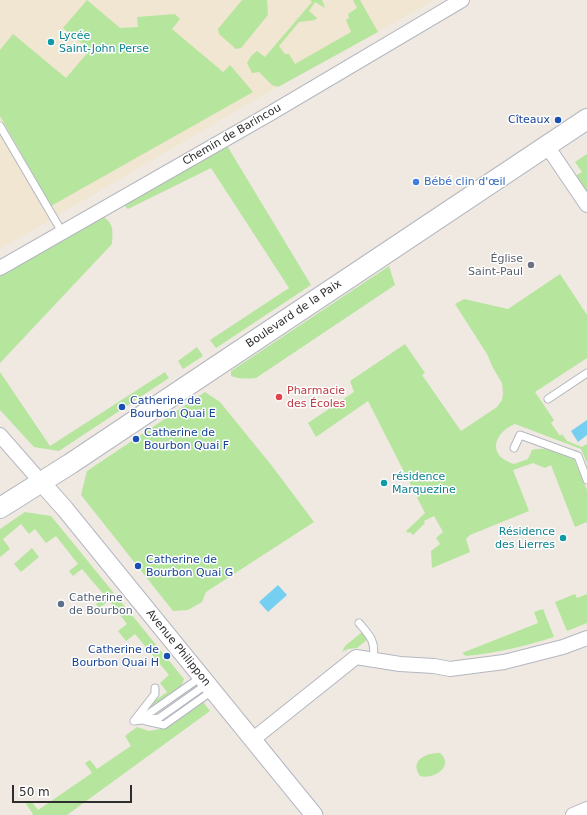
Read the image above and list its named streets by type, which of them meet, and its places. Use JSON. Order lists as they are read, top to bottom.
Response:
{
  "streets": {
    "main road": ["Boulevard de la Paix"],
    "street": ["Chemin de Barincou", "Avenue Philippon"]
  },
  "crossings": [
    ["Boulevard de la Paix", "Avenue Philippon"]
  ],
  "places": [
    "Lycée Saint-John Perse",
    "Cîteaux",
    "Bébé clin d'œil",
    "Église Saint-Paul",
    "Pharmacie des Écoles",
    "Catherine de Bourbon Quai E",
    "Catherine de Bourbon Quai F",
    "résidence Marquezine",
    "Résidence des Lierres",
    "Catherine de Bourbon Quai G",
    "Catherine de Bourbon",
    "Catherine de Bourbon Quai H"
  ],
  "scale_bar": "50 m"
}
